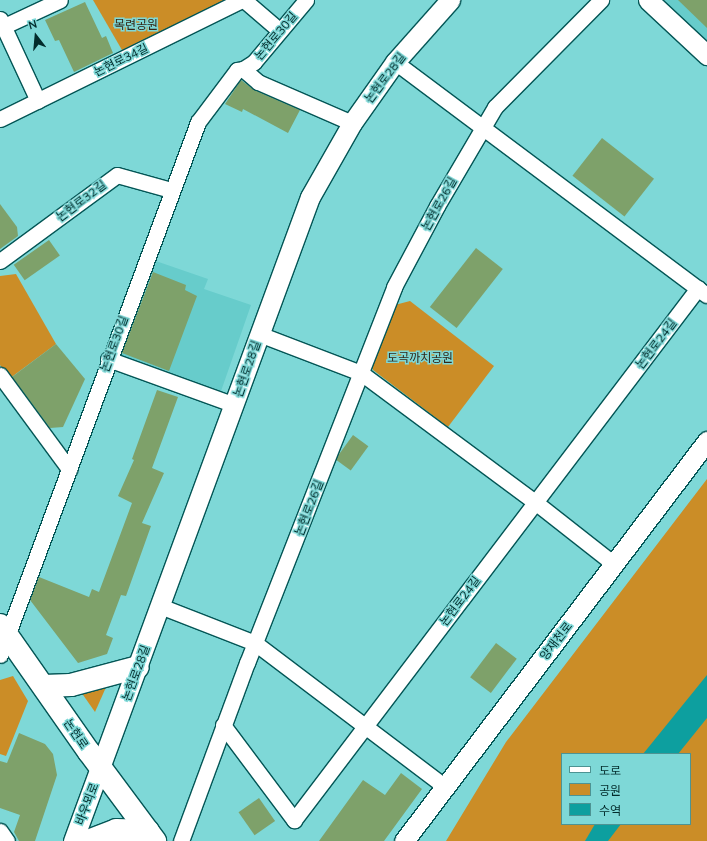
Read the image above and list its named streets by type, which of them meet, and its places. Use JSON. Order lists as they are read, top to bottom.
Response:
{
  "streets": {
    "main road": ["논현로"],
    "street": [
      "논현로30길",
      "논현로34길",
      "논현로28길",
      "논현로32길",
      "논현로26길",
      "논현로24길",
      "양재천로",
      "바우뫼로"
    ]
  },
  "crossings": [
    ["논현로30길", "논현로28길"],
    ["논현로30길", "논현로32길"],
    ["논현로30길", "논현로"],
    ["논현로28길", "논현로"],
    ["논현로28길", "바우뫼로"],
    ["논현로26길", "논현로24길"],
    ["논현로", "바우뫼로"]
  ],
  "parks": ["목련공원", "도곡까치공원"],
  "legend": ["도로", "공원", "수역"],
  "north": "top"
}
